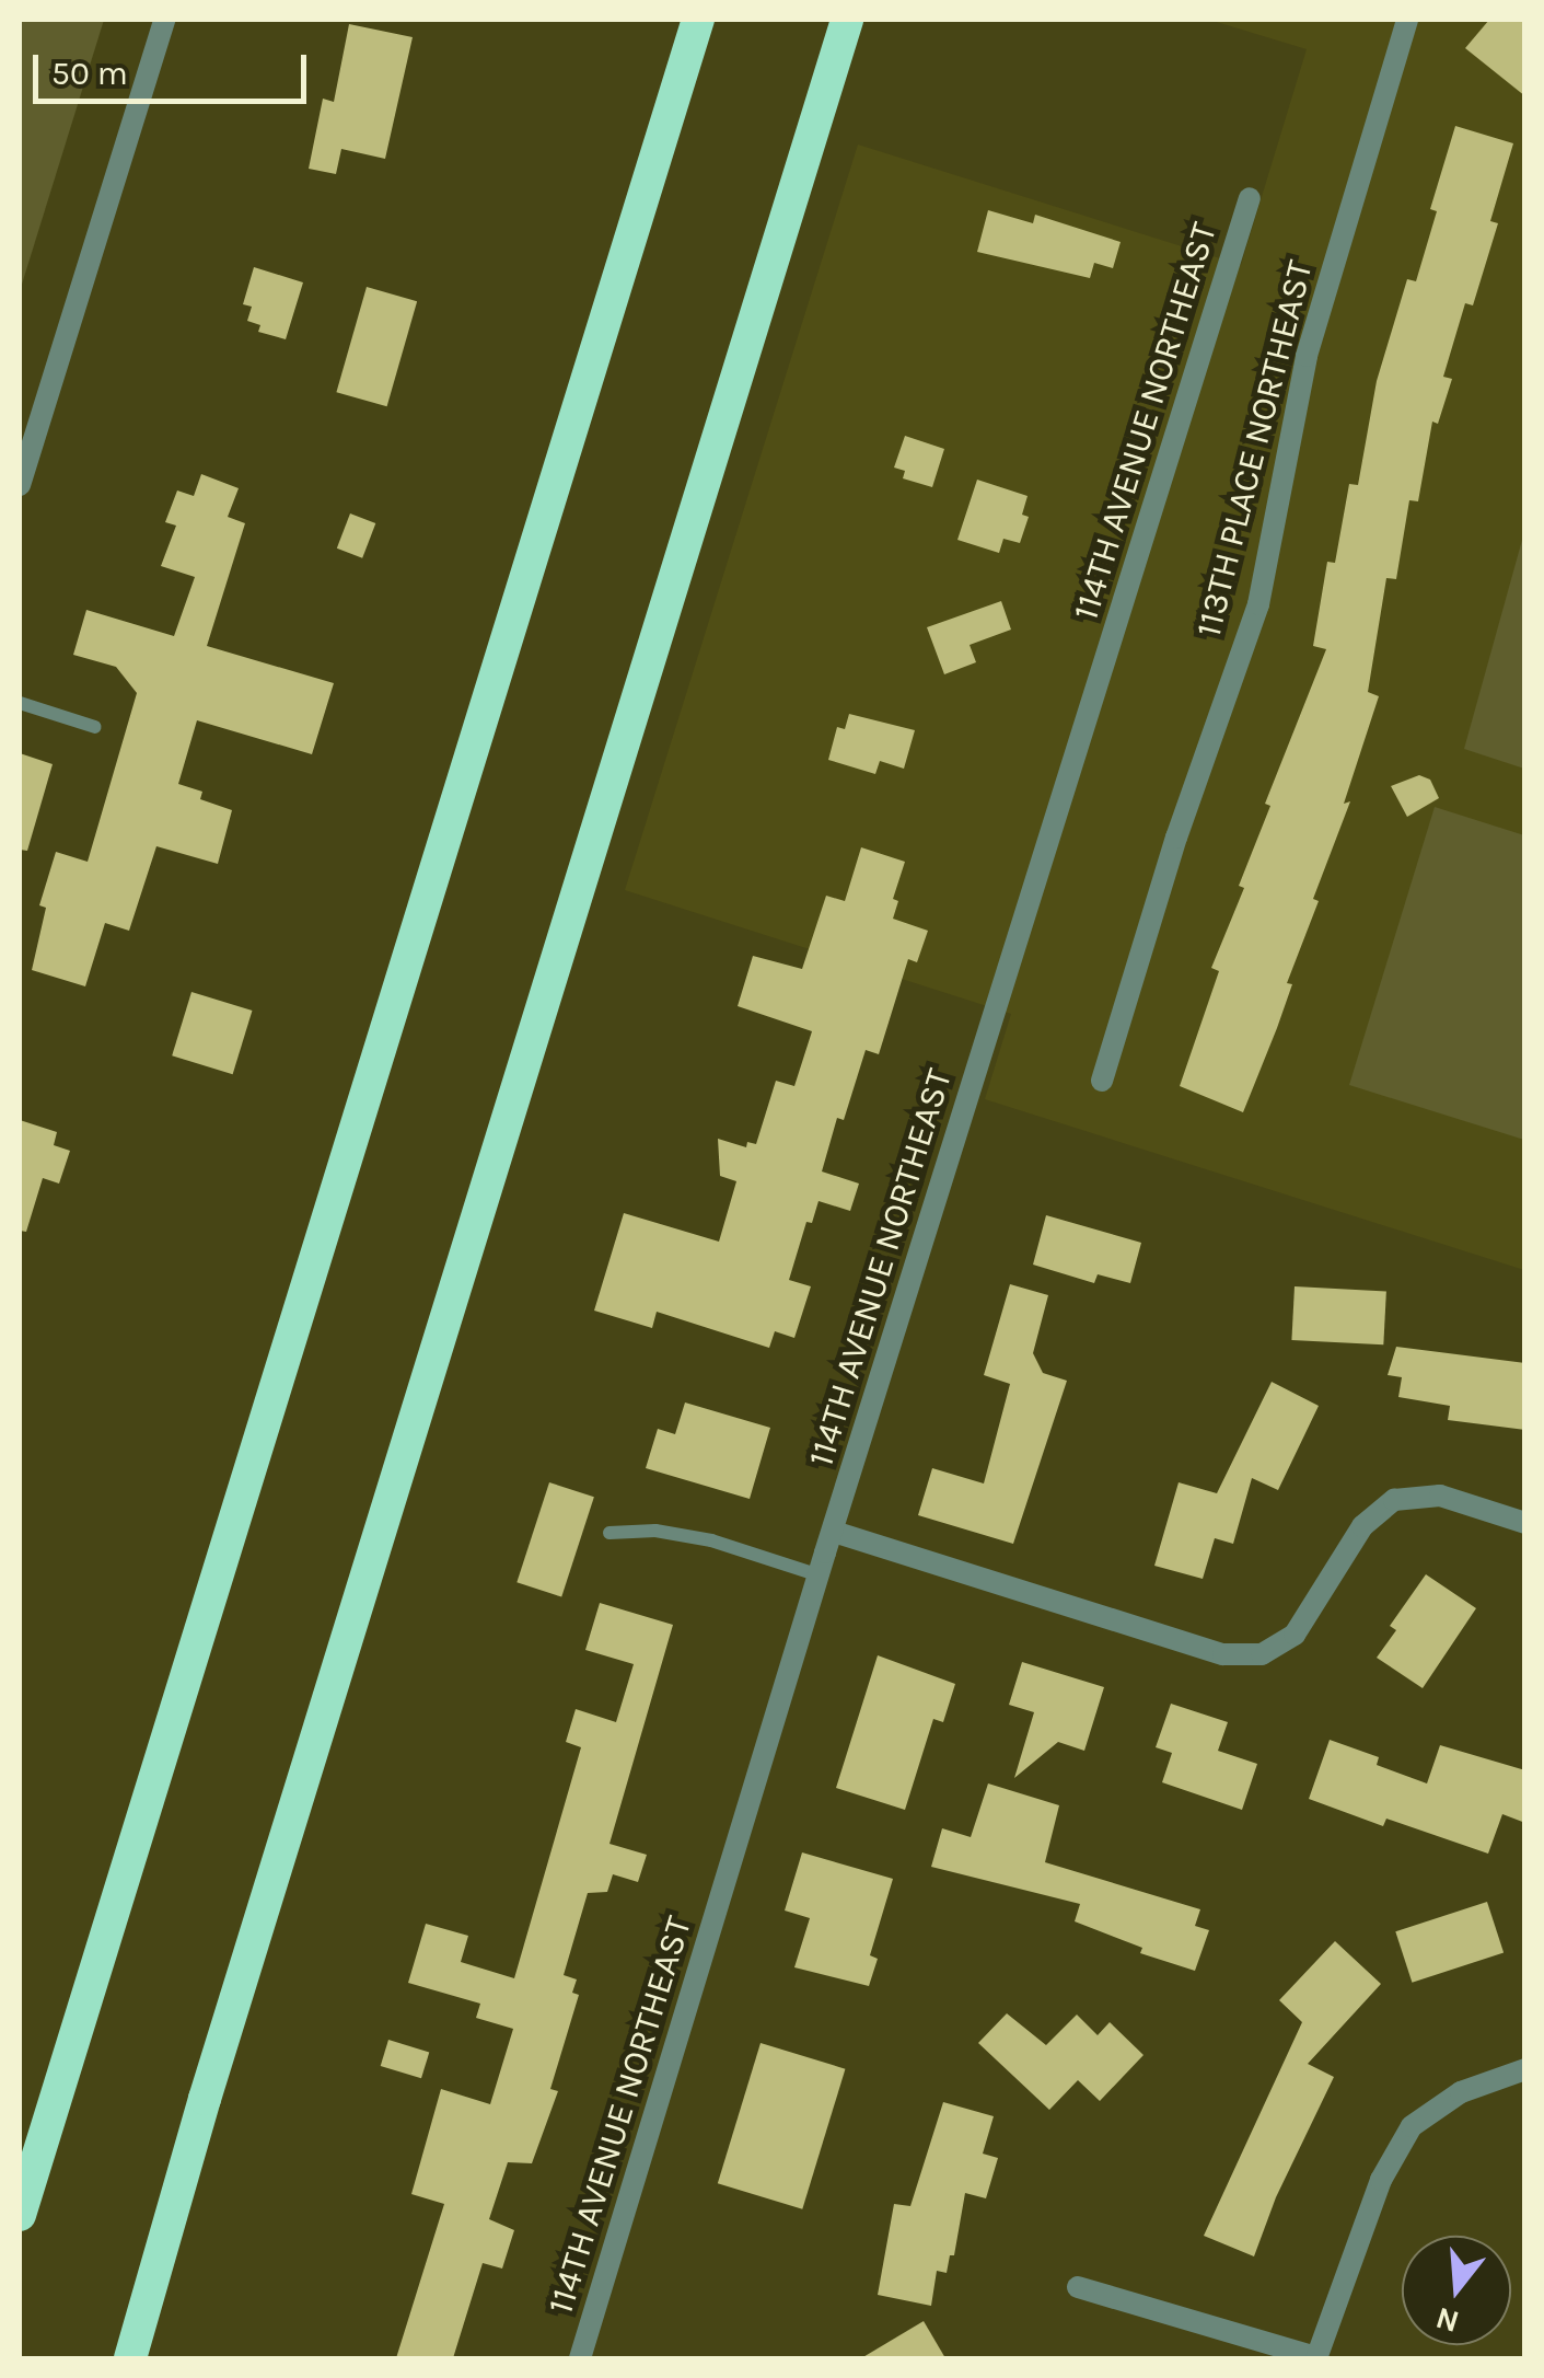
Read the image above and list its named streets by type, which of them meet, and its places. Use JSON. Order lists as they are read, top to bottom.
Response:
{
  "streets": {
    "street": ["114TH AVENUE NORTHEAST", "113TH PLACE NORTHEAST"]
  },
  "scale_bar": "50 m",
  "north": "bottom"
}
